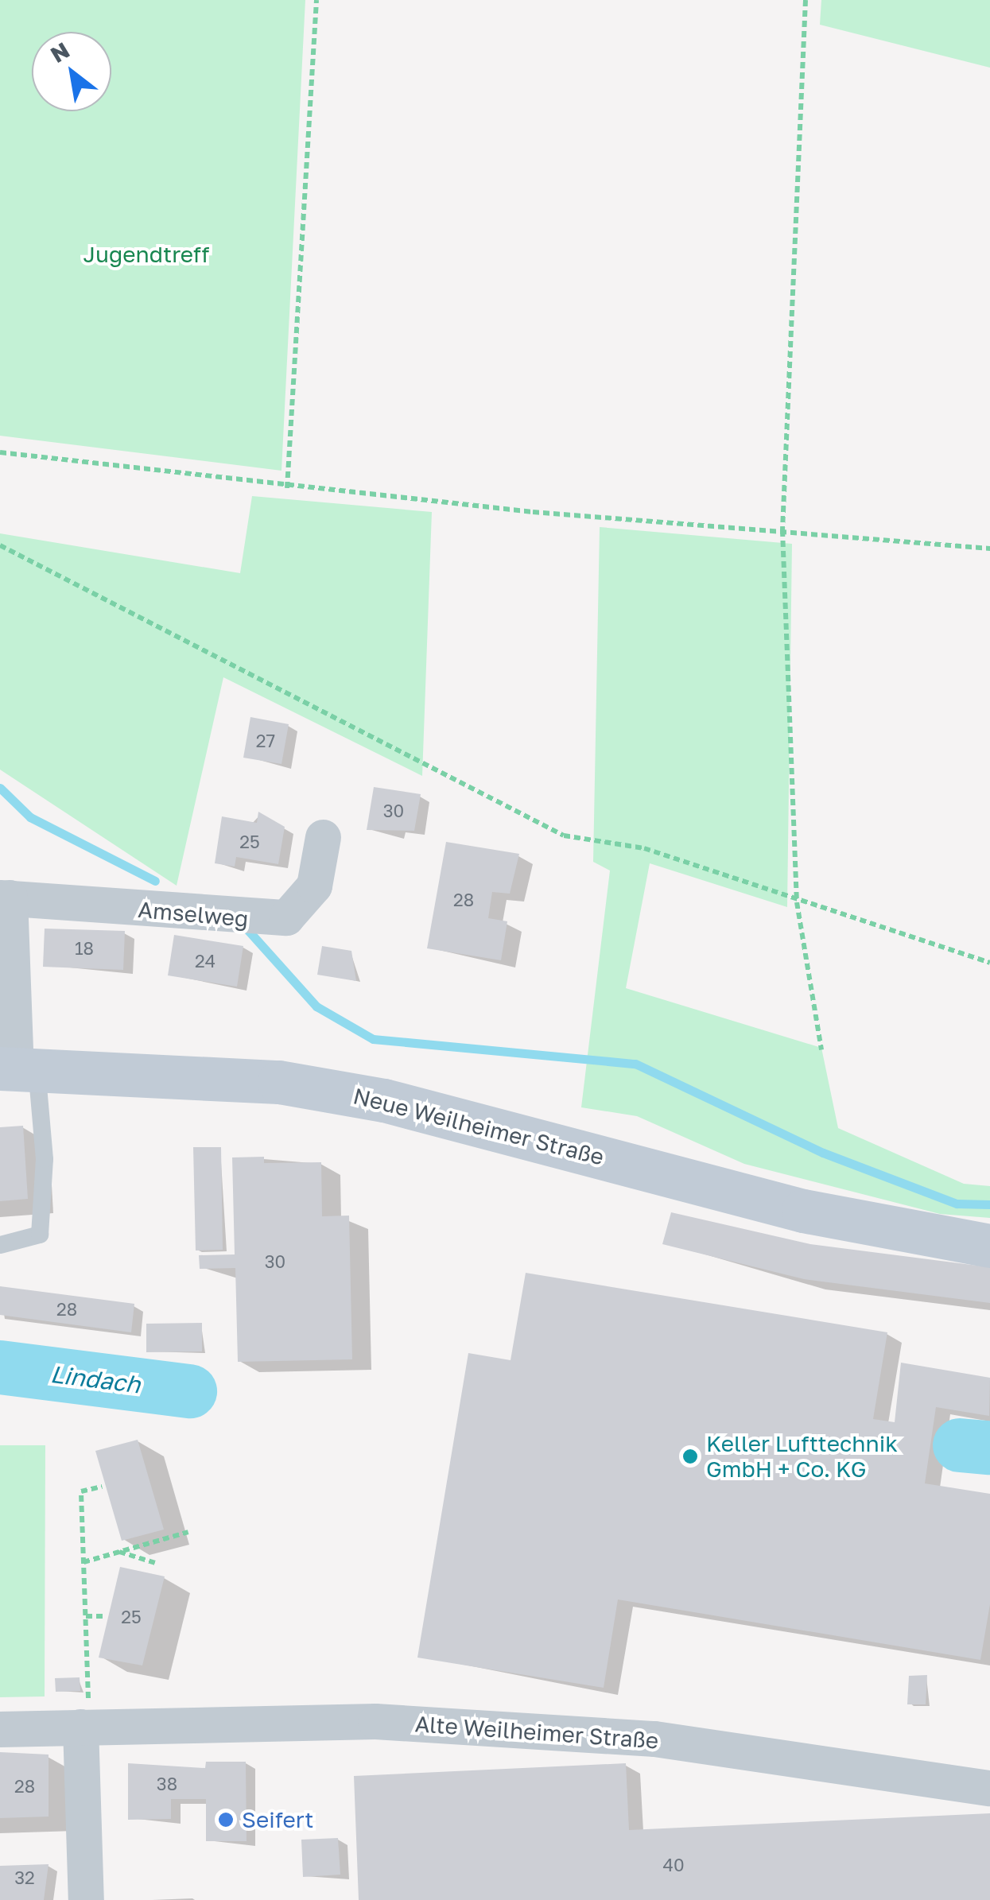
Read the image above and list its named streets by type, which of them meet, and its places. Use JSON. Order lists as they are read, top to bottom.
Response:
{
  "streets": {
    "main road": ["Neue Weilheimer Straße"],
    "street": ["Amselweg", "Alte Weilheimer Straße"]
  },
  "crossings": [
    ["Amselweg", "Neue Weilheimer Straße"]
  ],
  "water": ["Lindach"],
  "parks": ["Jugendtreff"],
  "places": ["Keller Lufttechnik GmbH + Co. KG", "Seifert"],
  "house_numbers": [
    "27",
    "30",
    "25",
    "28",
    "18",
    "24",
    "30",
    "28",
    "25",
    "38",
    "28",
    "40",
    "32"
  ],
  "north": "top left"
}
